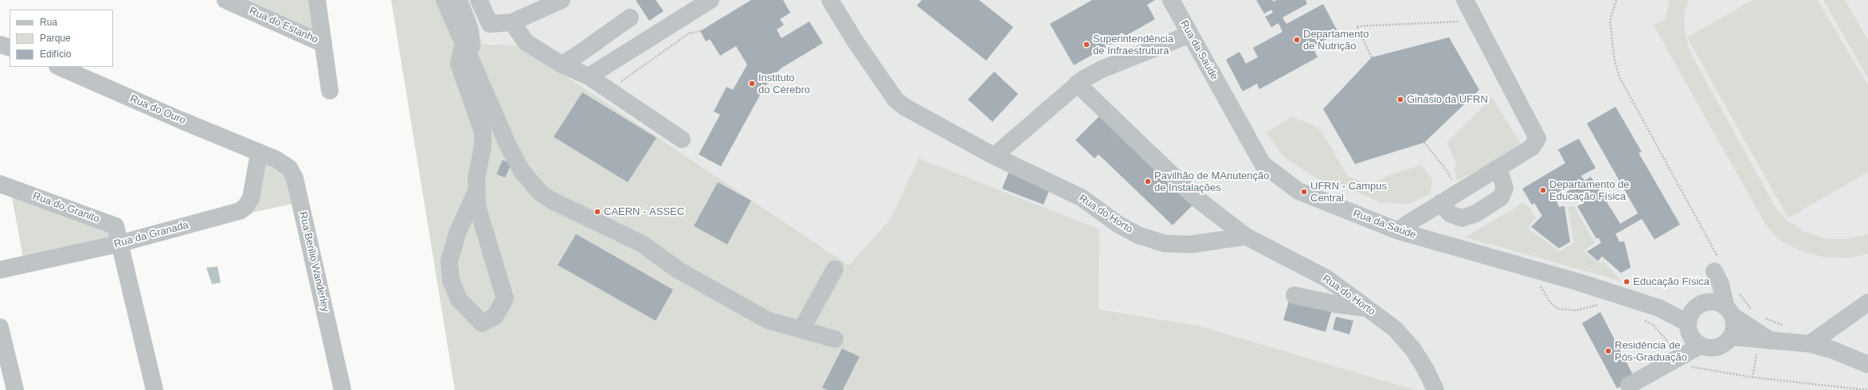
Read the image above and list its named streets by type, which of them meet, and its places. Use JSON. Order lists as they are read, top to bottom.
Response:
{
  "streets": {
    "street": [
      "Rua do Estanho",
      "Rua da Saúde",
      "Rua do Ouro",
      "Rua do Granito",
      "Rua do Horto",
      "Rua da Granada",
      "Rua Berilio Wanderley"
    ]
  },
  "crossings": [
    ["Rua do Ouro", "Rua da Granada"],
    ["Rua do Ouro", "Rua Berilio Wanderley"],
    ["Rua do Granito", "Rua da Granada"],
    ["Rua da Granada", "Rua Berilio Wanderley"]
  ],
  "places": [
    "Departamento de Nutrição",
    "Superintendência de Infraestrutura",
    "Instituto do Cérebro",
    "Ginásio da UFRN",
    "Pavilhão de MAnutenção de Instalações",
    "Departamento de Educação Física",
    "UFRN - Campus Central",
    "CAERN - ASSEC",
    "Educação Física",
    "Residência de Pós-Graduação"
  ],
  "legend": ["Rua", "Parque", "Edifício"]
}
